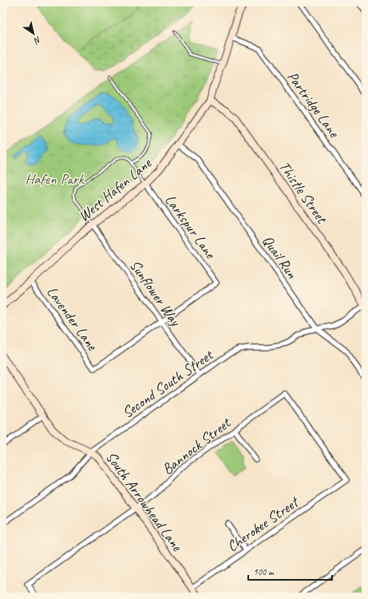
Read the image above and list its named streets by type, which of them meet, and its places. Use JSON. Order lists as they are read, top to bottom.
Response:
{
  "streets": {
    "street": [
      "Partridge Lane",
      "West Hafen Lane",
      "Thistle Street",
      "Larkspur Lane",
      "Quail Run",
      "Sunflower Way",
      "Lavender Lane",
      "Second South Street",
      "Bannock Street",
      "South Arrowhead Lane",
      "Cherokee Street"
    ]
  },
  "crossings": [
    ["Partridge Lane", "West Hafen Lane"],
    ["West Hafen Lane", "Thistle Street"],
    ["West Hafen Lane", "Larkspur Lane"],
    ["West Hafen Lane", "Quail Run"],
    ["West Hafen Lane", "Sunflower Way"],
    ["West Hafen Lane", "Lavender Lane"],
    ["Thistle Street", "Second South Street"],
    ["Larkspur Lane", "Sunflower Way"],
    ["Larkspur Lane", "Lavender Lane"],
    ["Quail Run", "Second South Street"],
    ["Sunflower Way", "Lavender Lane"],
    ["Sunflower Way", "Second South Street"],
    ["Second South Street", "South Arrowhead Lane"],
    ["Bannock Street", "South Arrowhead Lane"],
    ["Bannock Street", "Cherokee Street"],
    ["South Arrowhead Lane", "Cherokee Street"]
  ],
  "parks": ["Hafen Park"],
  "scale_bar": "100 m",
  "north": "bottom right"
}
